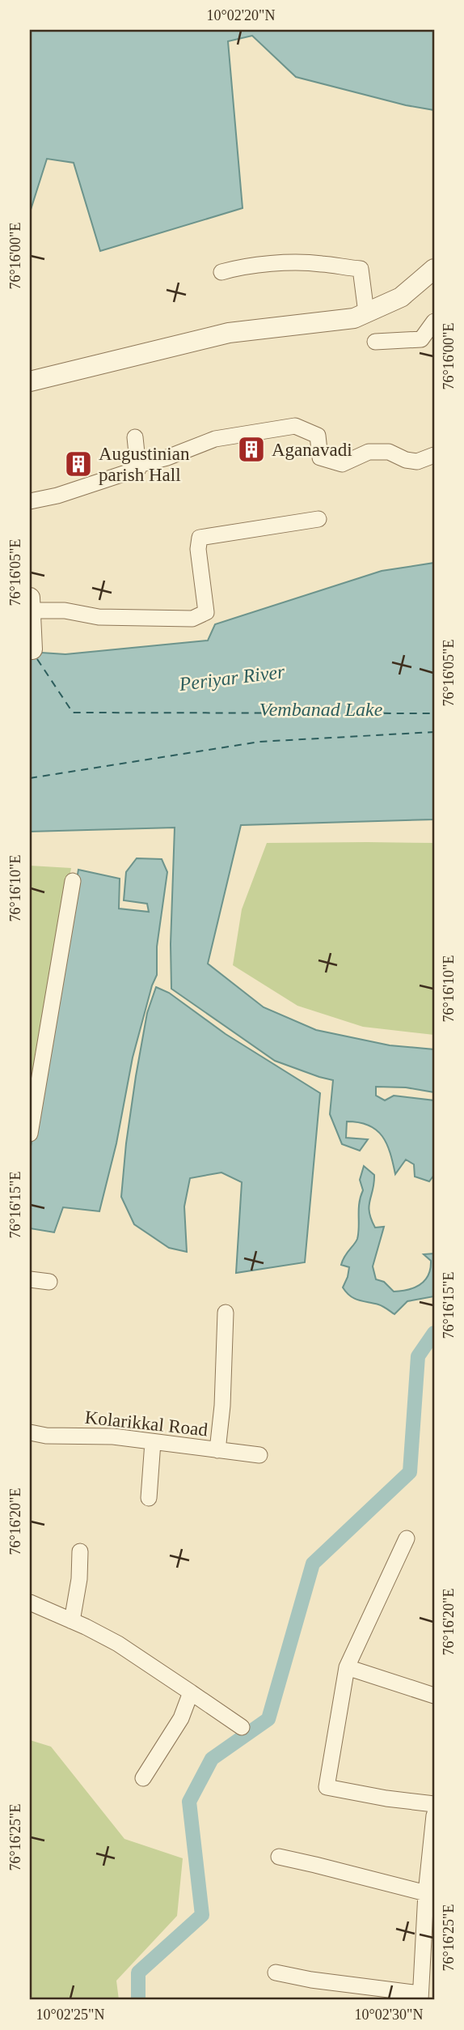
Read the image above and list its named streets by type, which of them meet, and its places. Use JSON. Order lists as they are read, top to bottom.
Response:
{
  "streets": {
    "street": ["Kolarikkal Road"]
  },
  "water": ["Periyar River", "Vembanad Lake"],
  "places": {
    "building": ["Aganavadi", "Augustinian parish Hall"]
  },
  "coordinates": [
    "10°02'20\"N",
    "76°16'00\"E",
    "76°16'05\"E",
    "76°16'10\"E",
    "76°16'15\"E",
    "76°16'20\"E",
    "76°16'25\"E",
    "10°02'25\"N",
    "10°02'30\"N"
  ]
}
